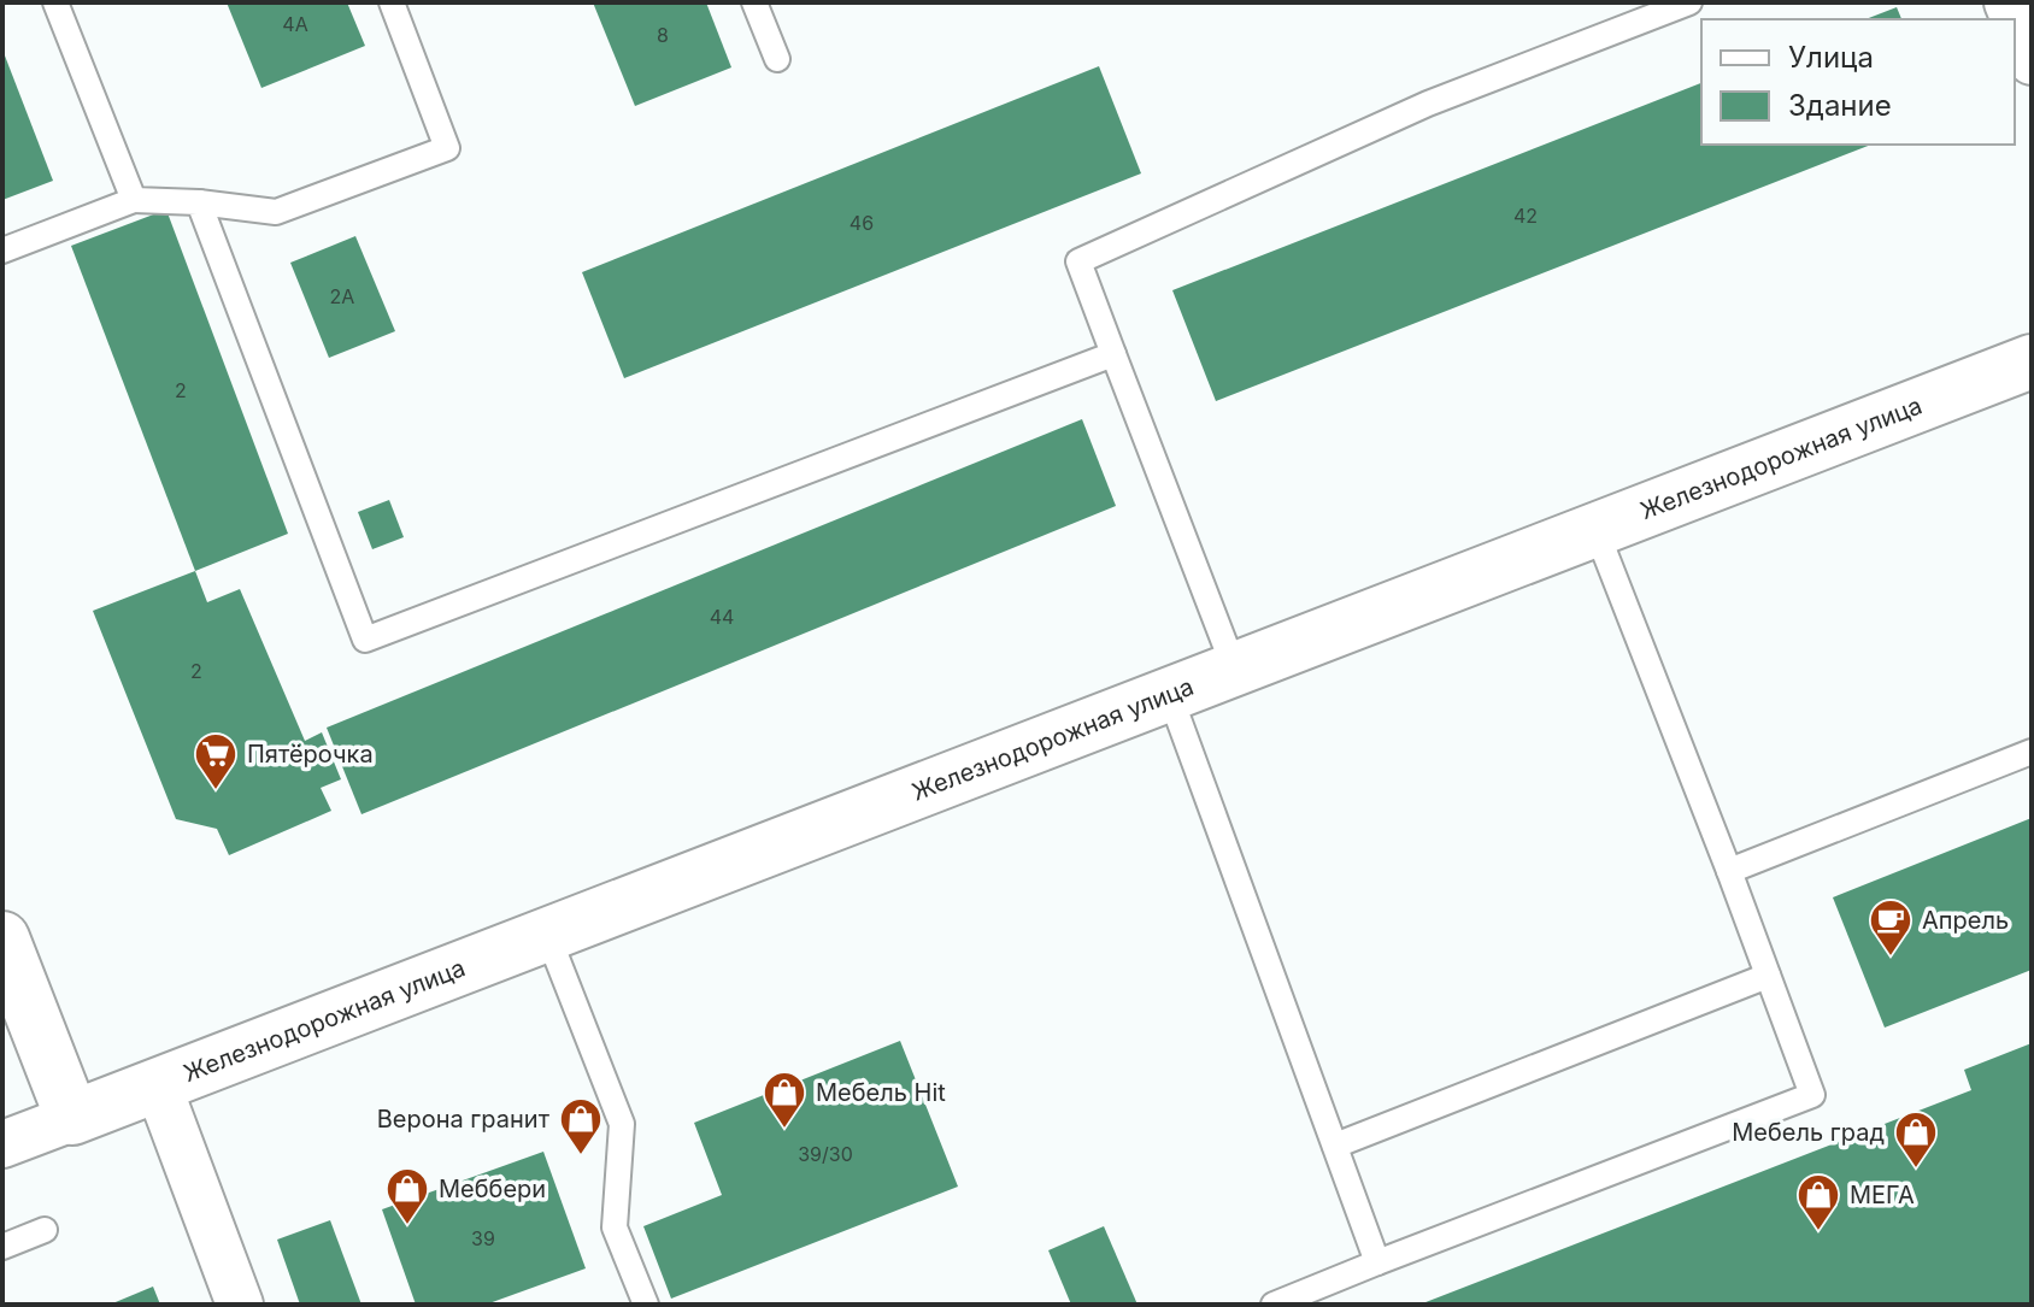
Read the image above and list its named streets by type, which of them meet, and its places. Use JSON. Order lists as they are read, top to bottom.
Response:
{
  "streets": {
    "main road": ["Железнодорожная улица"]
  },
  "places": {
    "supermarket": ["Пятёрочка"],
    "cafe": ["Апрель"],
    "shop": [
      "Мебель Hit",
      "Верона гранит",
      "Мебель град",
      "Меббери",
      "МЕГА"
    ]
  },
  "house_numbers": [
    "4А",
    "8",
    "42",
    "46",
    "2А",
    "2",
    "44",
    "2",
    "39/30",
    "39"
  ],
  "legend": ["Улица", "Здание"]
}
